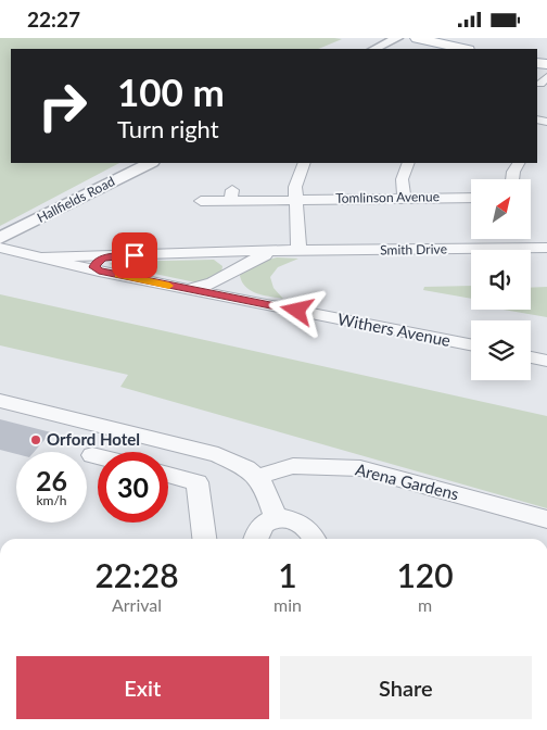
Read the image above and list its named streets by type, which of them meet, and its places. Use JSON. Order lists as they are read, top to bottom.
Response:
{
  "streets": {
    "street": [
      "Tomlinson Avenue",
      "Hallfields Road",
      "Smith Drive",
      "Withers Avenue",
      "Arena Gardens"
    ]
  },
  "crossings": [
    ["Smith Drive", "Withers Avenue"]
  ],
  "places": ["Orford Hotel"],
  "north": "top right",
  "page": {
    "status": "22:27",
    "turn": ["100 m", "Turn right"],
    "speed": "26 km/h",
    "limit": "30",
    "eta": [
      "22:28",
      "Arrival",
      "1",
      "min",
      "120",
      "m"
    ],
    "buttons": ["Exit", "Share"]
  }
}
